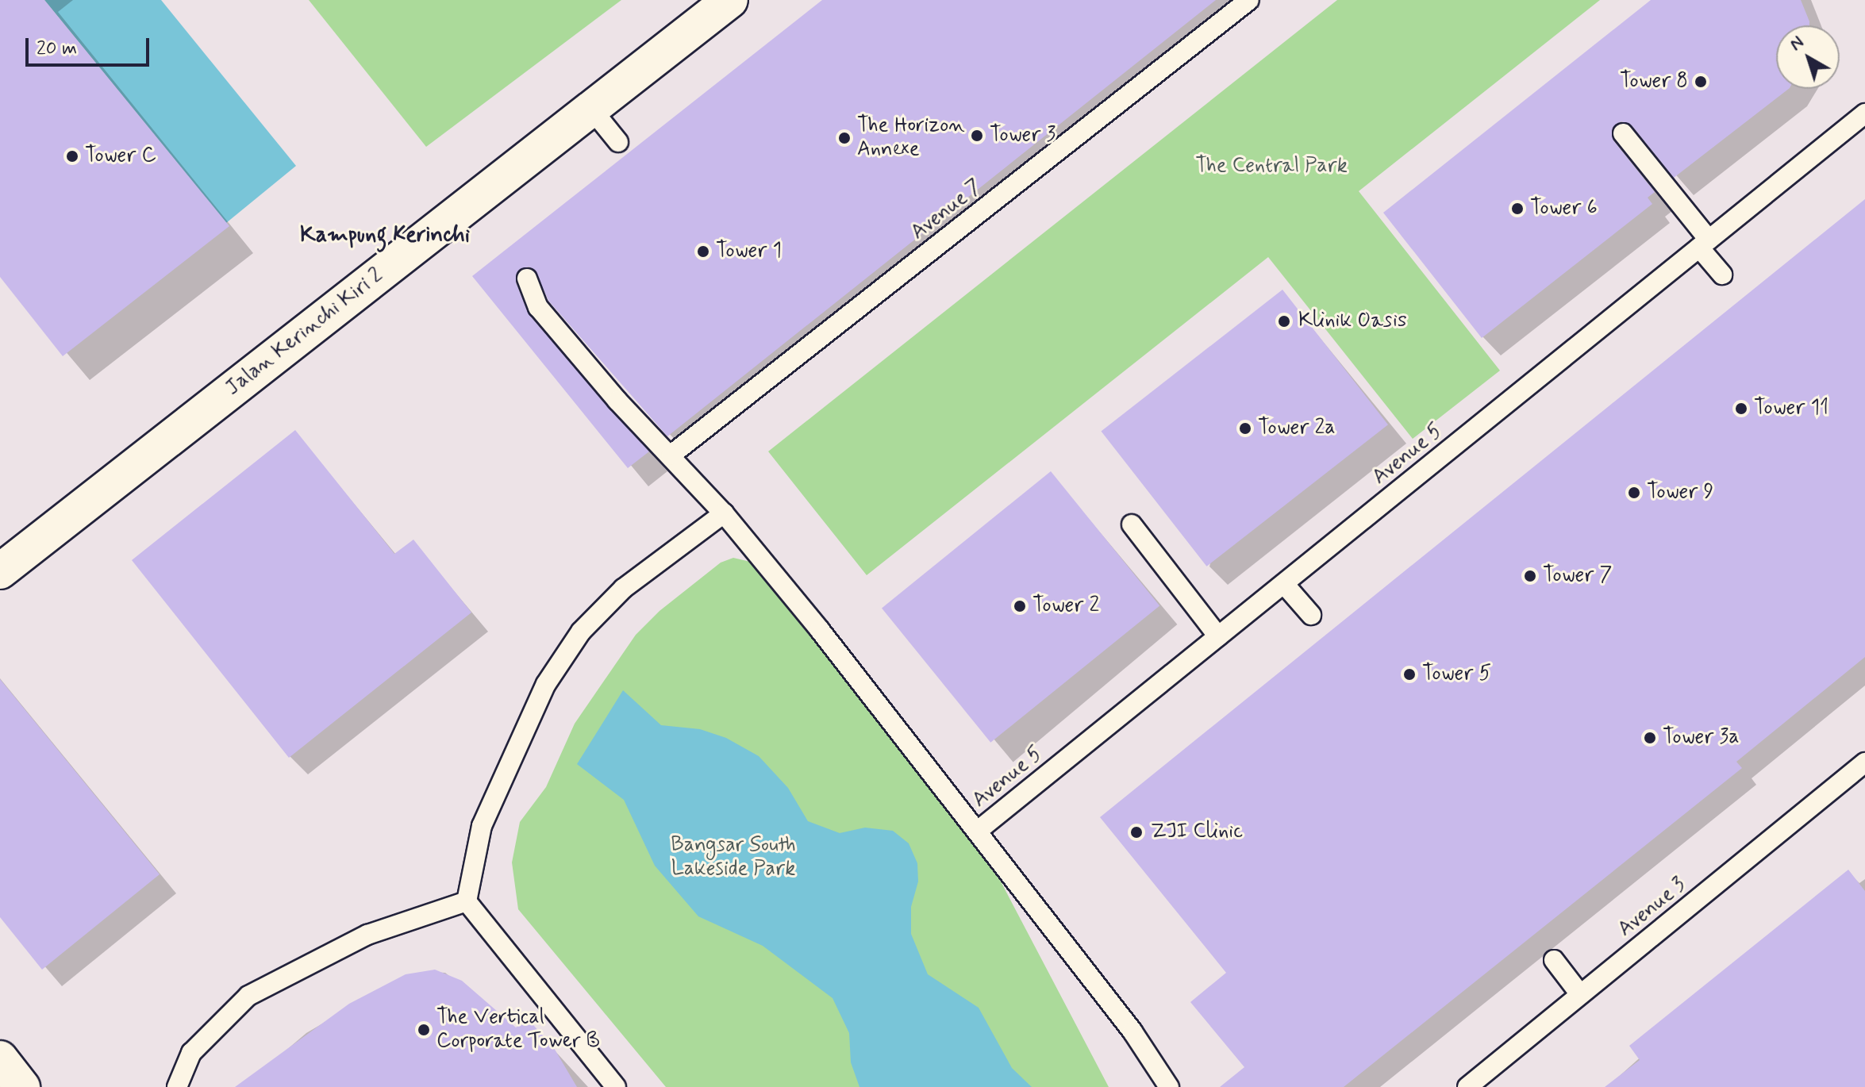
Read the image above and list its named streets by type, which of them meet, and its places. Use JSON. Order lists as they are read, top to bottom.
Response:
{
  "streets": {
    "street": ["Jalan Kerinchi Kiri 2"],
    "lane": ["Avenue 7", "Avenue 5", "Avenue 3"]
  },
  "districts": ["Kampung Kerinchi"],
  "parks": ["The Central Park", "Bangsar South Lakeside Park"],
  "places": [
    "Tower 8",
    "Tower 3",
    "The Horizon Annexe",
    "Tower C",
    "Tower 6",
    "Tower 1",
    "Klinik Oasis",
    "Tower 11",
    "Tower 2a",
    "Tower 9",
    "Tower 7",
    "Tower 2",
    "Tower 5",
    "Tower 3a",
    "ZJI Clinic",
    "The Vertical Corporate Tower B"
  ],
  "scale_bar": "20 m",
  "north": "top left"
}
